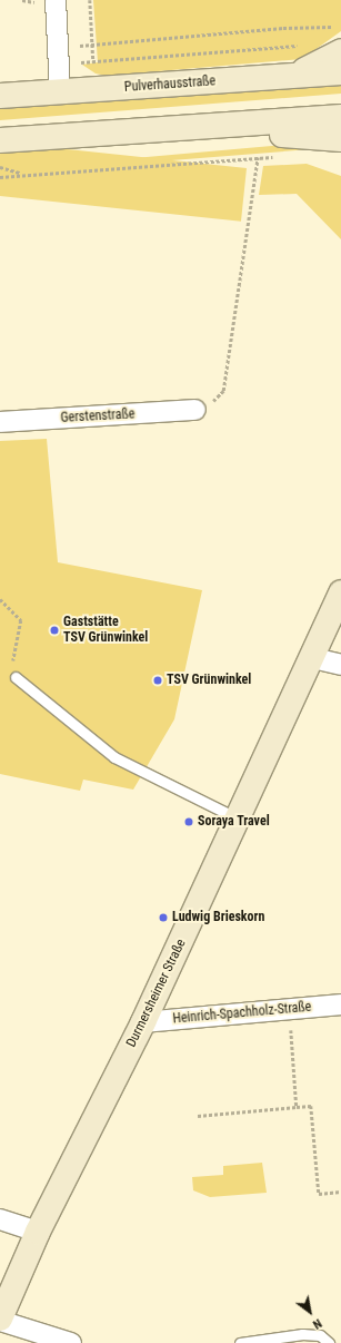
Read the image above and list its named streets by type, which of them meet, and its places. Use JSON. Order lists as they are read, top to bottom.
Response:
{
  "streets": {
    "main road": ["Pulverhausstraße", "Durmersheimer Straße"],
    "street": ["Gerstenstraße", "Heinrich-Spachholz-Straße"]
  },
  "crossings": [
    ["Durmersheimer Straße", "Heinrich-Spachholz-Straße"]
  ],
  "places": [
    "Gaststätte TSV Grünwinkel",
    "TSV Grünwinkel",
    "Soraya Travel",
    "Ludwig Brieskorn"
  ],
  "north": "bottom right"
}
